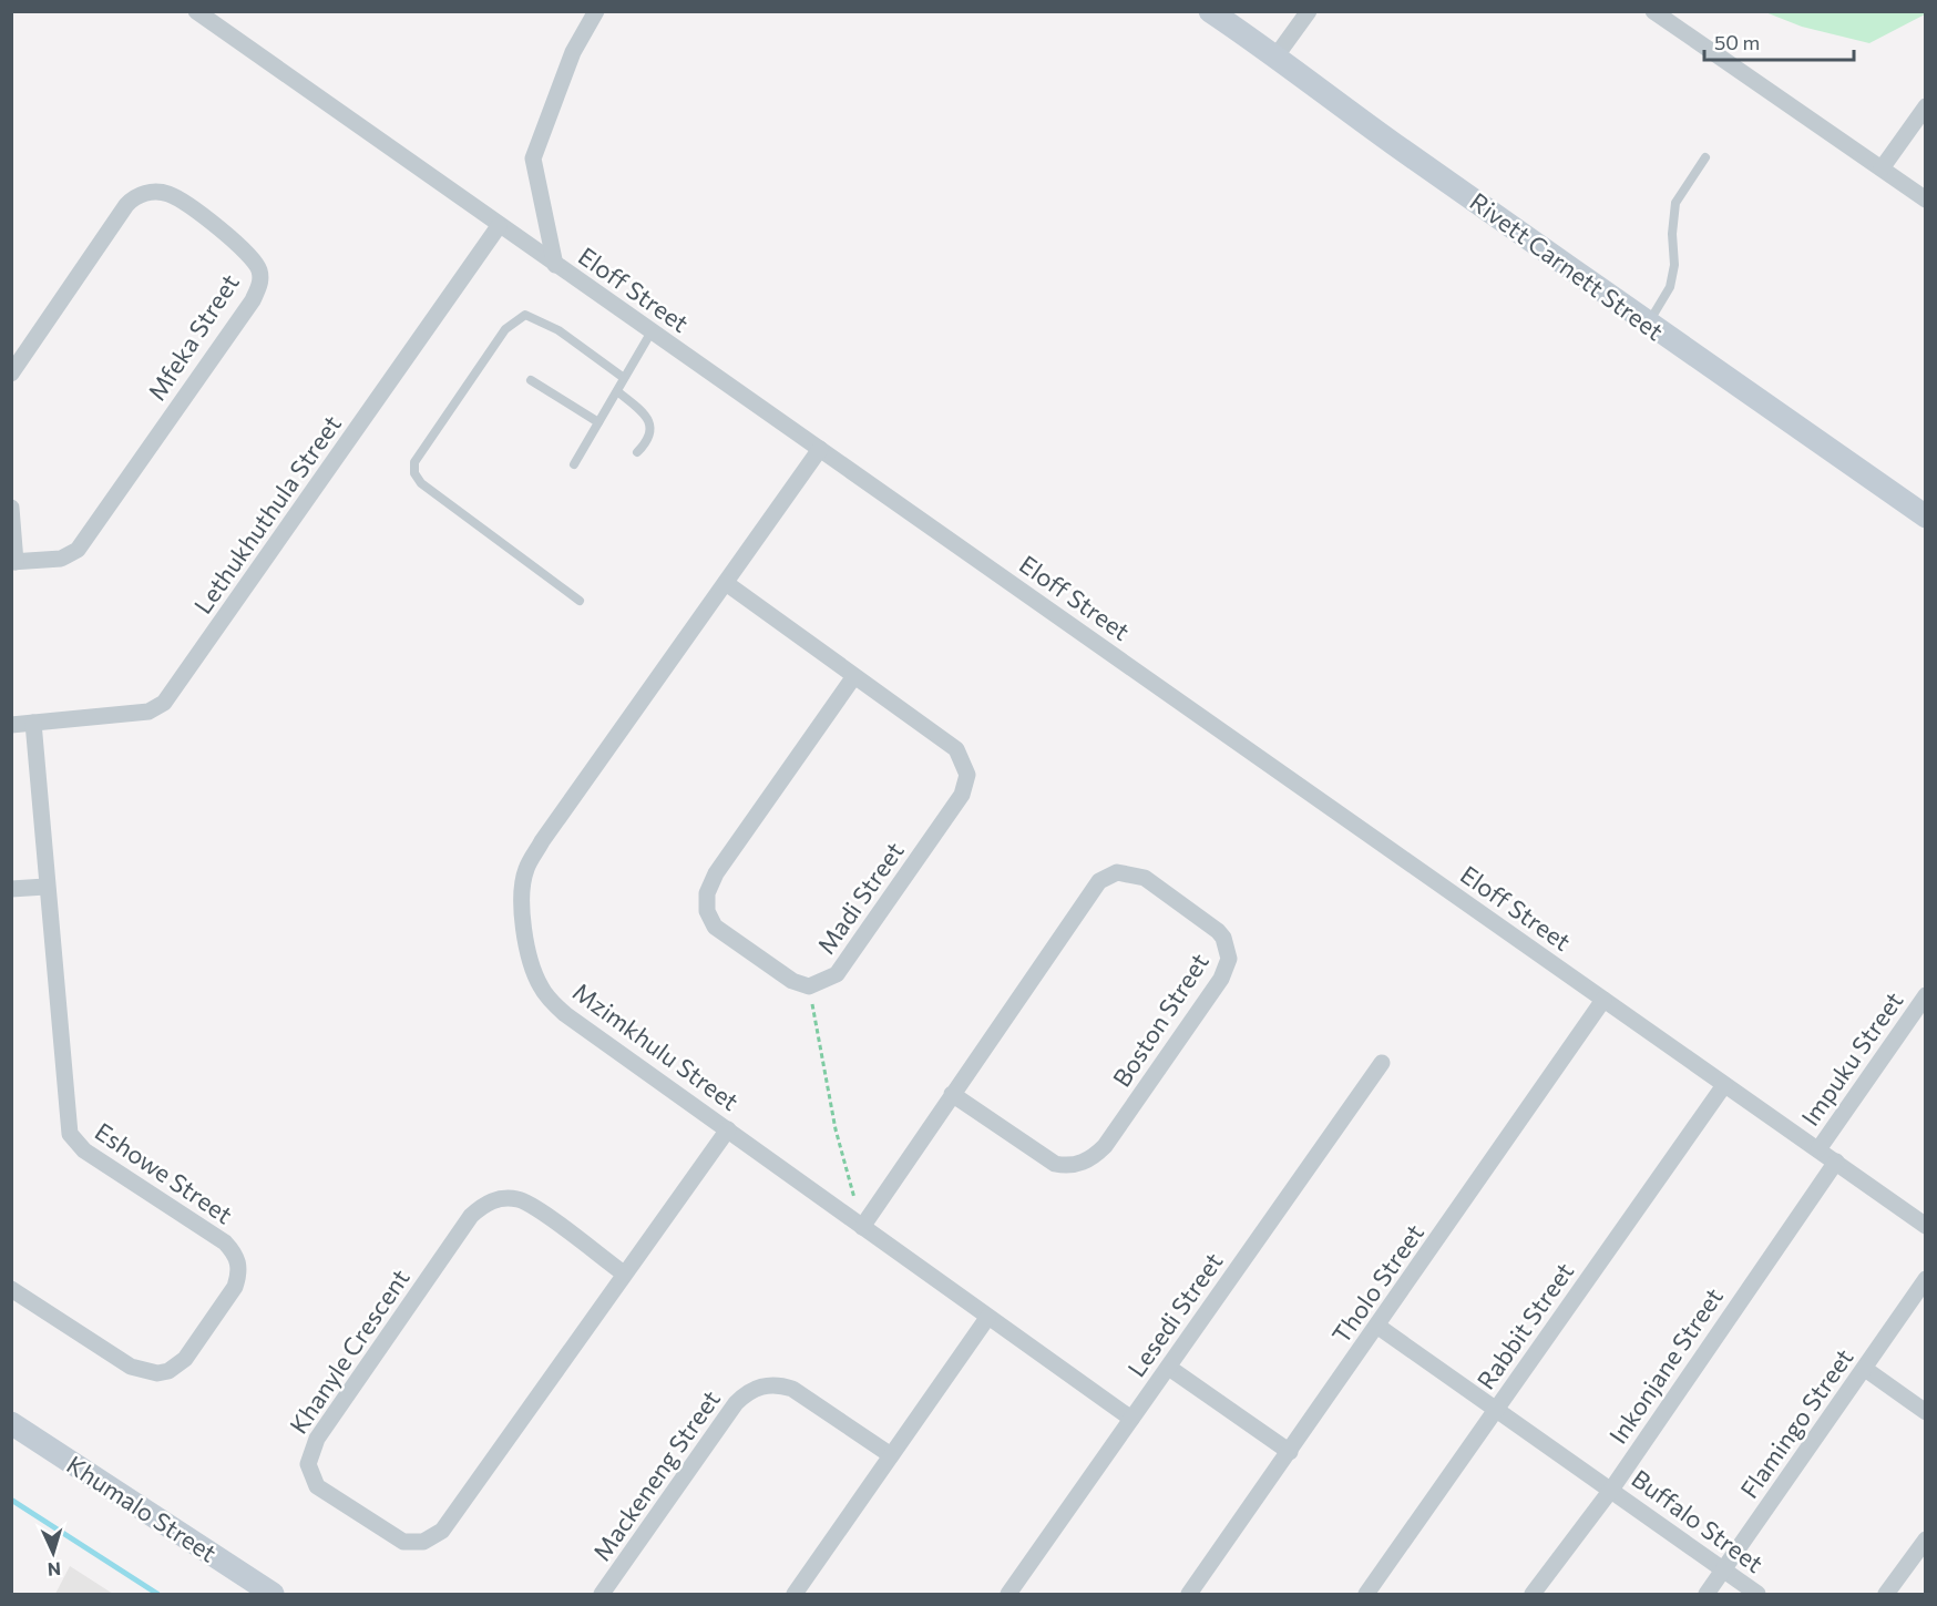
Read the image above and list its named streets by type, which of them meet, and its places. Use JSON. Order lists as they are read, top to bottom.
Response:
{
  "streets": {
    "main road": ["Rivett Carnett Street", "Khumalo Street"],
    "street": [
      "Eloff Street",
      "Mfeka Street",
      "Lethukhuthula Street",
      "Madi Street",
      "Boston Street",
      "Mzimkhulu Street",
      "Impuku Street",
      "Eshowe Street",
      "Tholo Street",
      "Lesedi Street",
      "Rabbit Street",
      "Khanyle Crescent",
      "Inkonjane Street",
      "Flamingo Street",
      "Mackeneng Street",
      "Buffalo Street"
    ]
  },
  "crossings": [
    ["Eloff Street", "Lethukhuthula Street"],
    ["Eloff Street", "Mzimkhulu Street"],
    ["Eloff Street", "Impuku Street"],
    ["Eloff Street", "Tholo Street"],
    ["Eloff Street", "Rabbit Street"],
    ["Eloff Street", "Inkonjane Street"],
    ["Lethukhuthula Street", "Eshowe Street"],
    ["Madi Street", "Mzimkhulu Street"],
    ["Boston Street", "Mzimkhulu Street"],
    ["Mzimkhulu Street", "Lesedi Street"],
    ["Mzimkhulu Street", "Khanyle Crescent"],
    ["Tholo Street", "Buffalo Street"],
    ["Rabbit Street", "Buffalo Street"],
    ["Inkonjane Street", "Buffalo Street"],
    ["Flamingo Street", "Buffalo Street"]
  ],
  "scale_bar": "50 m",
  "north": "bottom"
}
